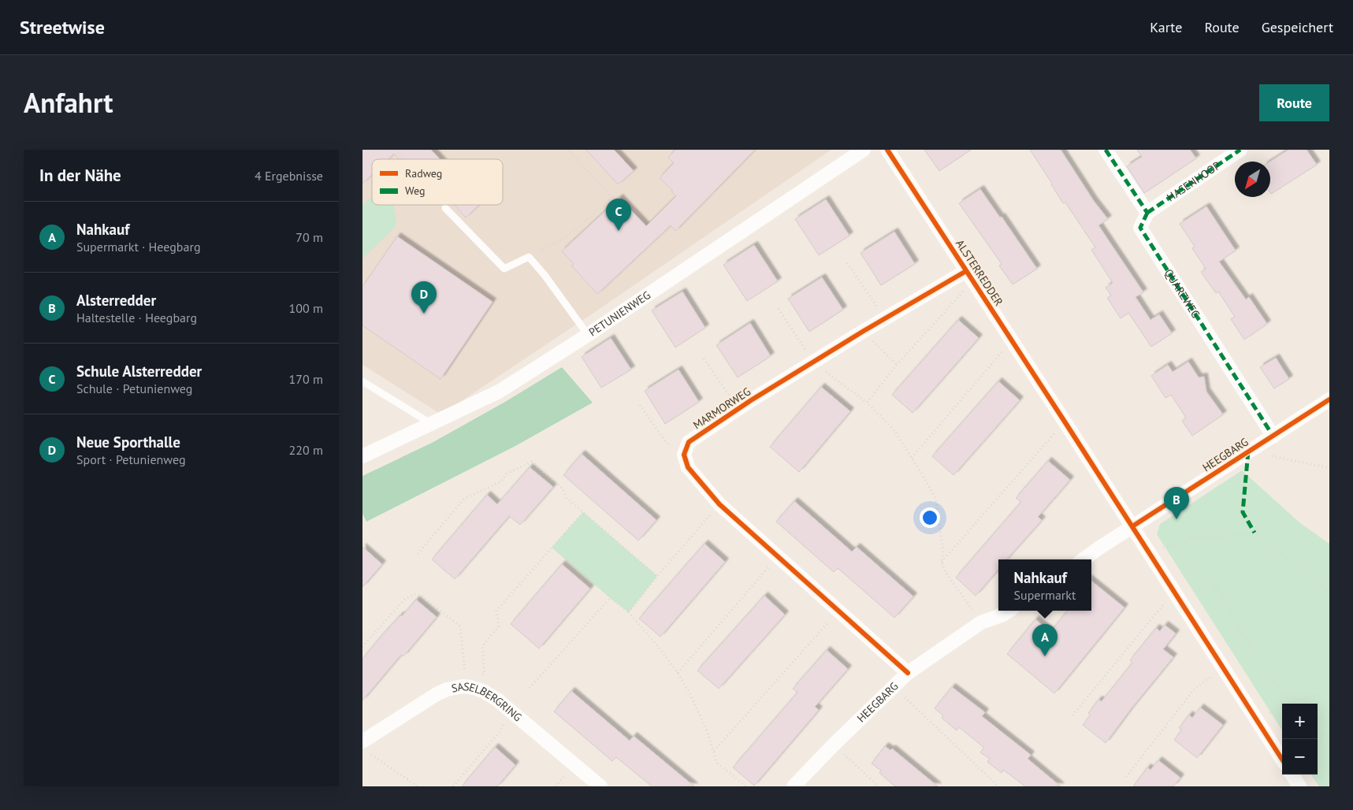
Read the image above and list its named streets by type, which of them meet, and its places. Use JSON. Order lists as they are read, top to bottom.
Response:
{
  "streets": {
    "street": [
      "HASENHOOP",
      "ALSTERREDDER",
      "QUARZWEG",
      "PETUNIENWEG",
      "MARMORWEG",
      "HEEGBARG",
      "SASELBERGRING"
    ]
  },
  "crossings": [
    ["HASENHOOP", "QUARZWEG"],
    ["ALSTERREDDER", "MARMORWEG"],
    ["ALSTERREDDER", "HEEGBARG"],
    ["QUARZWEG", "HEEGBARG"]
  ],
  "legend": ["Radweg", "Weg"],
  "north": "bottom left",
  "page": {
    "header": "Streetwise",
    "nav": ["Karte", "Route", "Gespeichert"],
    "title": "Anfahrt",
    "buttons": "Route",
    "heading": ["In der Nähe", "4 Ergebnisse"],
    "pins": [
      "C",
      "D",
      "B",
      "A"
    ],
    "list": [
      {
        "mark": "A",
        "name": "Nahkauf",
        "note": "Supermarkt · Heegbarg",
        "value": "70 m"
      },
      {
        "mark": "B",
        "name": "Alsterredder",
        "note": "Haltestelle · Heegbarg",
        "value": "100 m"
      },
      {
        "mark": "C",
        "name": "Schule Alsterredder",
        "note": "Schule · Petunienweg",
        "value": "170 m"
      },
      {
        "mark": "D",
        "name": "Neue Sporthalle",
        "note": "Sport · Petunienweg",
        "value": "220 m"
      }
    ],
    "popup": ["Nahkauf", "Supermarkt"],
    "map_buttons": ["+", "−"]
  }
}
